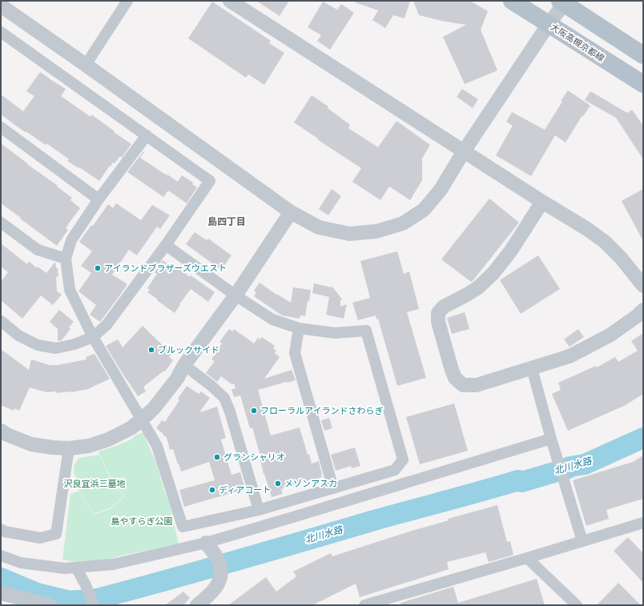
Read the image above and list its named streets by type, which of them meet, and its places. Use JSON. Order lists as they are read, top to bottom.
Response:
{
  "streets": {
    "main road": ["大阪高槻京都線"]
  },
  "districts": ["島四丁目"],
  "water": ["北川水路"],
  "parks": ["沢良宜浜三墓地", "島やすらぎ公園"],
  "places": [
    "アイランドブラザーズウエスト",
    "ブルックサイド",
    "フローラルアイランドさわらぎ",
    "グランシャリオ",
    "メゾンアスカ",
    "ディアコート"
  ]
}
